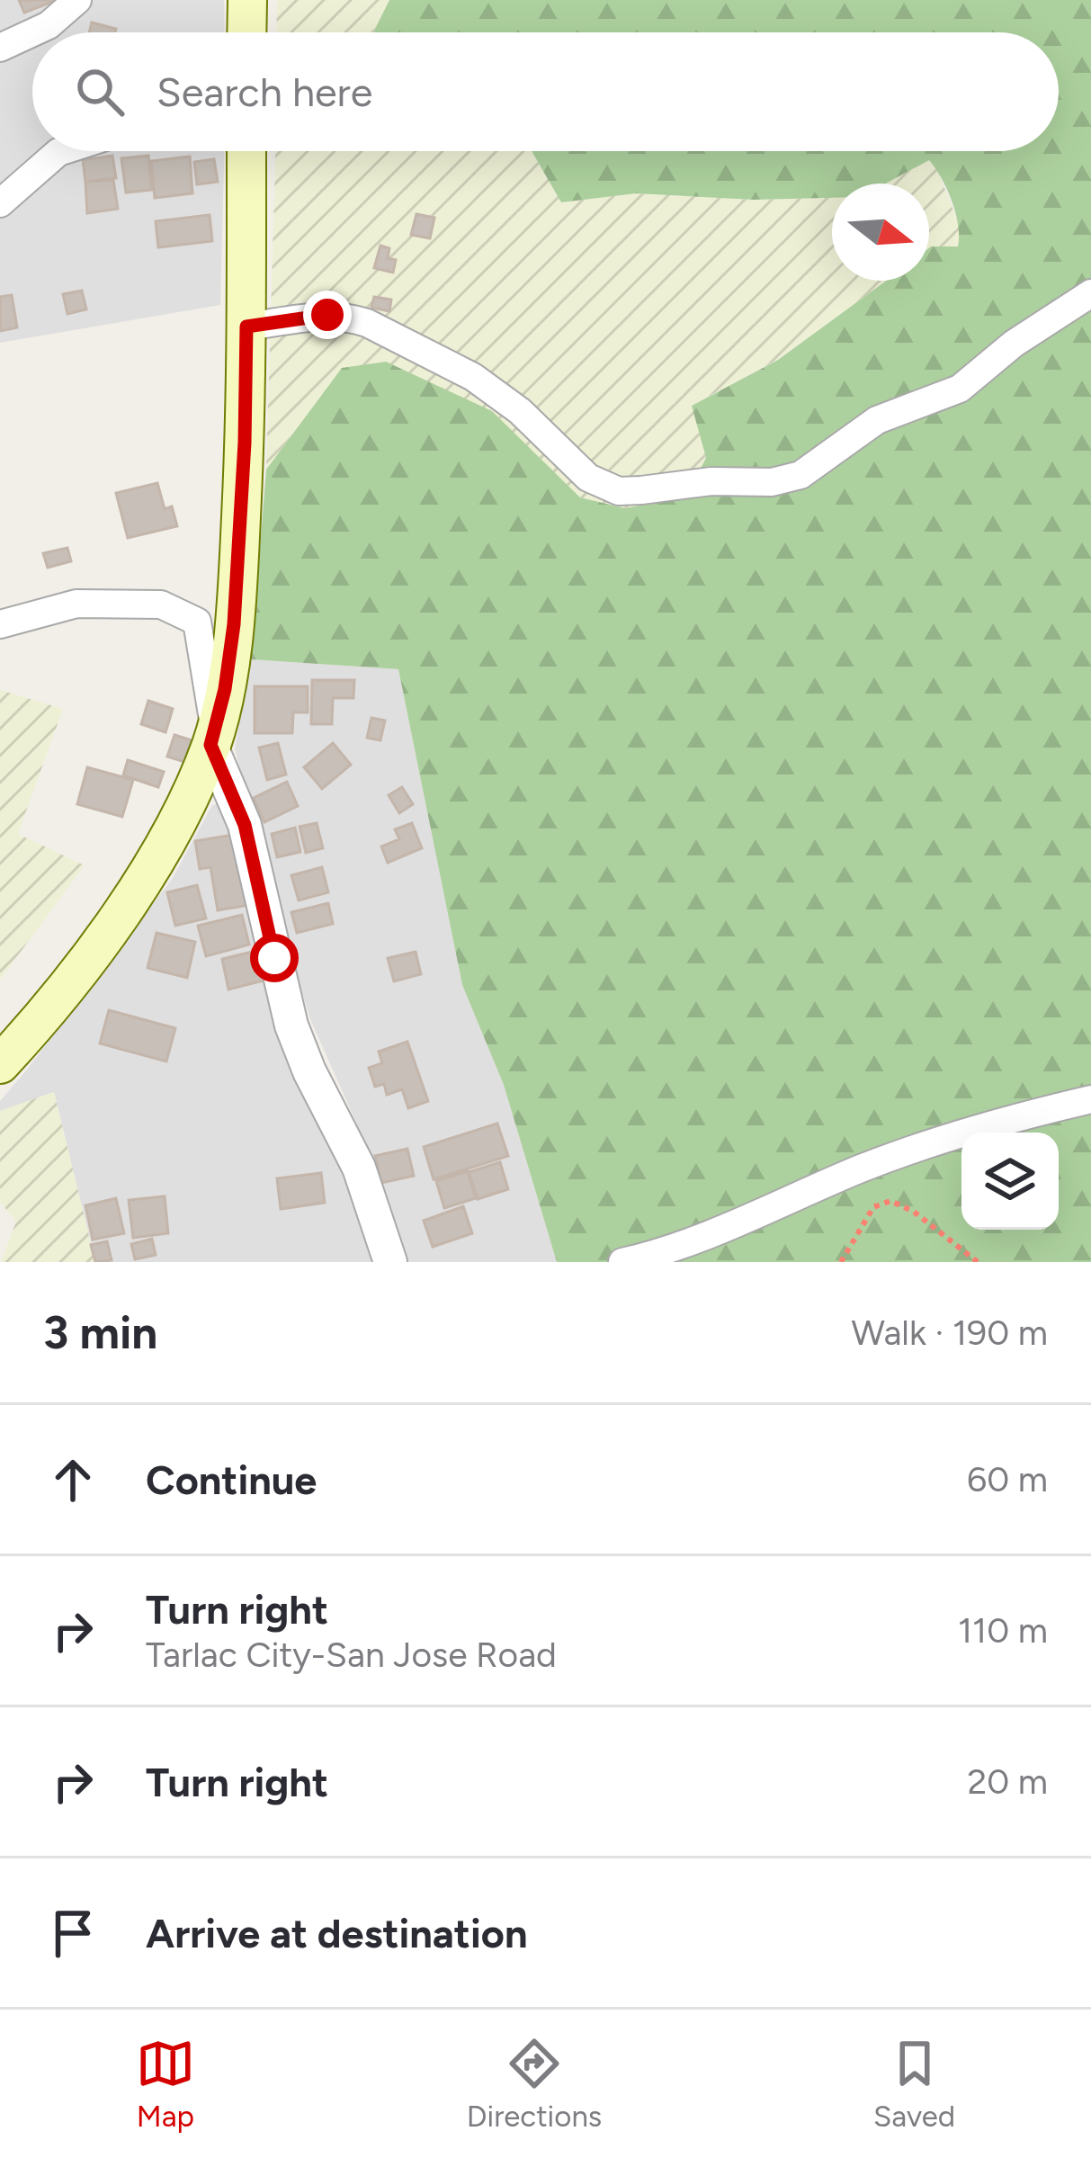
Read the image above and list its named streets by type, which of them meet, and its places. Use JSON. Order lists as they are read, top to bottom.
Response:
{
  "north": "right",
  "page": {
    "search": "Search here",
    "heading": ["3 min", "Walk · 190 m"],
    "list": [
      ["Continue", "60 m"],
      ["Turn right", "Tarlac City-San Jose Road", "110 m"],
      ["Turn right", "20 m"],
      "Arrive at destination"
    ],
    "nav": ["Map", "Directions", "Saved"]
  }
}
